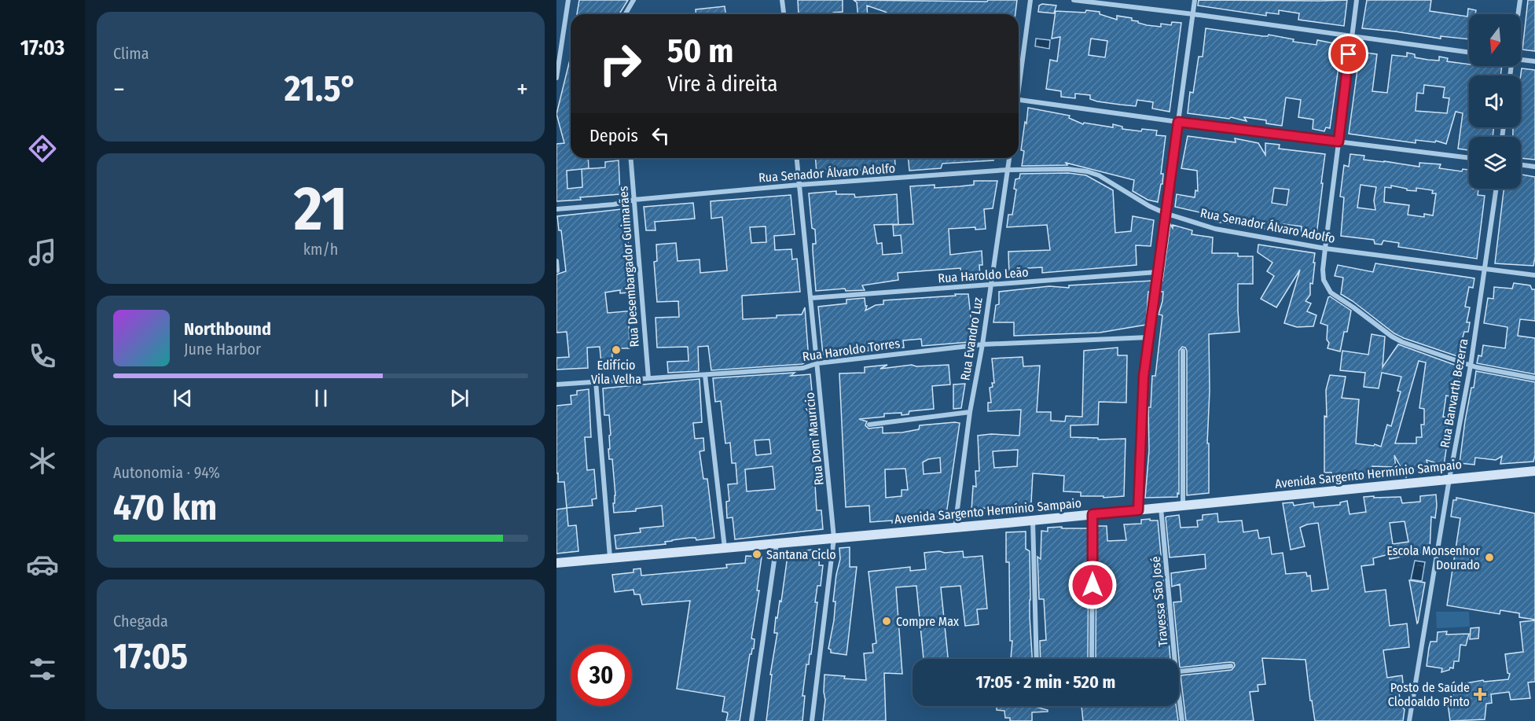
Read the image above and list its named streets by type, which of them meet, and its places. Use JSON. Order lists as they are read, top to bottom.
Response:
{
  "streets": {
    "main road": ["Avenida Sargento Hermínio Sampaio"],
    "street": [
      "Rua Senador Álvaro Adolfo",
      "Rua Desembargador Guimarães",
      "Rua Haroldo Leão",
      "Rua Evandro Luz",
      "Rua Haroldo Torres",
      "Rua Banvarth Bezerra",
      "Rua Dom Maurício",
      "Travessa São José"
    ]
  },
  "crossings": [
    ["Rua Senador Álvaro Adolfo", "Rua Desembargador Guimarães"],
    ["Rua Senador Álvaro Adolfo", "Rua Evandro Luz"],
    ["Rua Senador Álvaro Adolfo", "Rua Banvarth Bezerra"],
    ["Rua Senador Álvaro Adolfo", "Rua Dom Maurício"],
    ["Rua Desembargador Guimarães", "Rua Haroldo Torres"],
    ["Rua Haroldo Leão", "Rua Evandro Luz"],
    ["Rua Haroldo Leão", "Rua Dom Maurício"],
    ["Rua Evandro Luz", "Rua Haroldo Torres"],
    ["Rua Evandro Luz", "Avenida Sargento Hermínio Sampaio"],
    ["Rua Haroldo Torres", "Rua Dom Maurício"],
    ["Rua Banvarth Bezerra", "Avenida Sargento Hermínio Sampaio"],
    ["Rua Dom Maurício", "Avenida Sargento Hermínio Sampaio"],
    ["Avenida Sargento Hermínio Sampaio", "Travessa São José"]
  ],
  "places": {
    "other": [
      "Edifício Vila Velha",
      "Santana Ciclo",
      "Escola Monsenhor Dourado",
      "Compre Max"
    ],
    "health": ["Posto de Saúde Clodoaldo Pinto"]
  },
  "north": "bottom",
  "page": {
    "tabs": "17:03",
    "tile": [
      "Clima",
      ["21", "km/h"],
      ["Autonomia · 94%", "470 km"],
      ["Chegada", "17:05"]
    ],
    "turn": ["50 m", "Vire à direita"],
    "heat": ["−", "21.5°", "+"],
    "then": "Depois",
    "song": ["Northbound", "June Harbor"],
    "limit": "30",
    "trip": "17:05 · 2 min · 520 m"
  }
}
